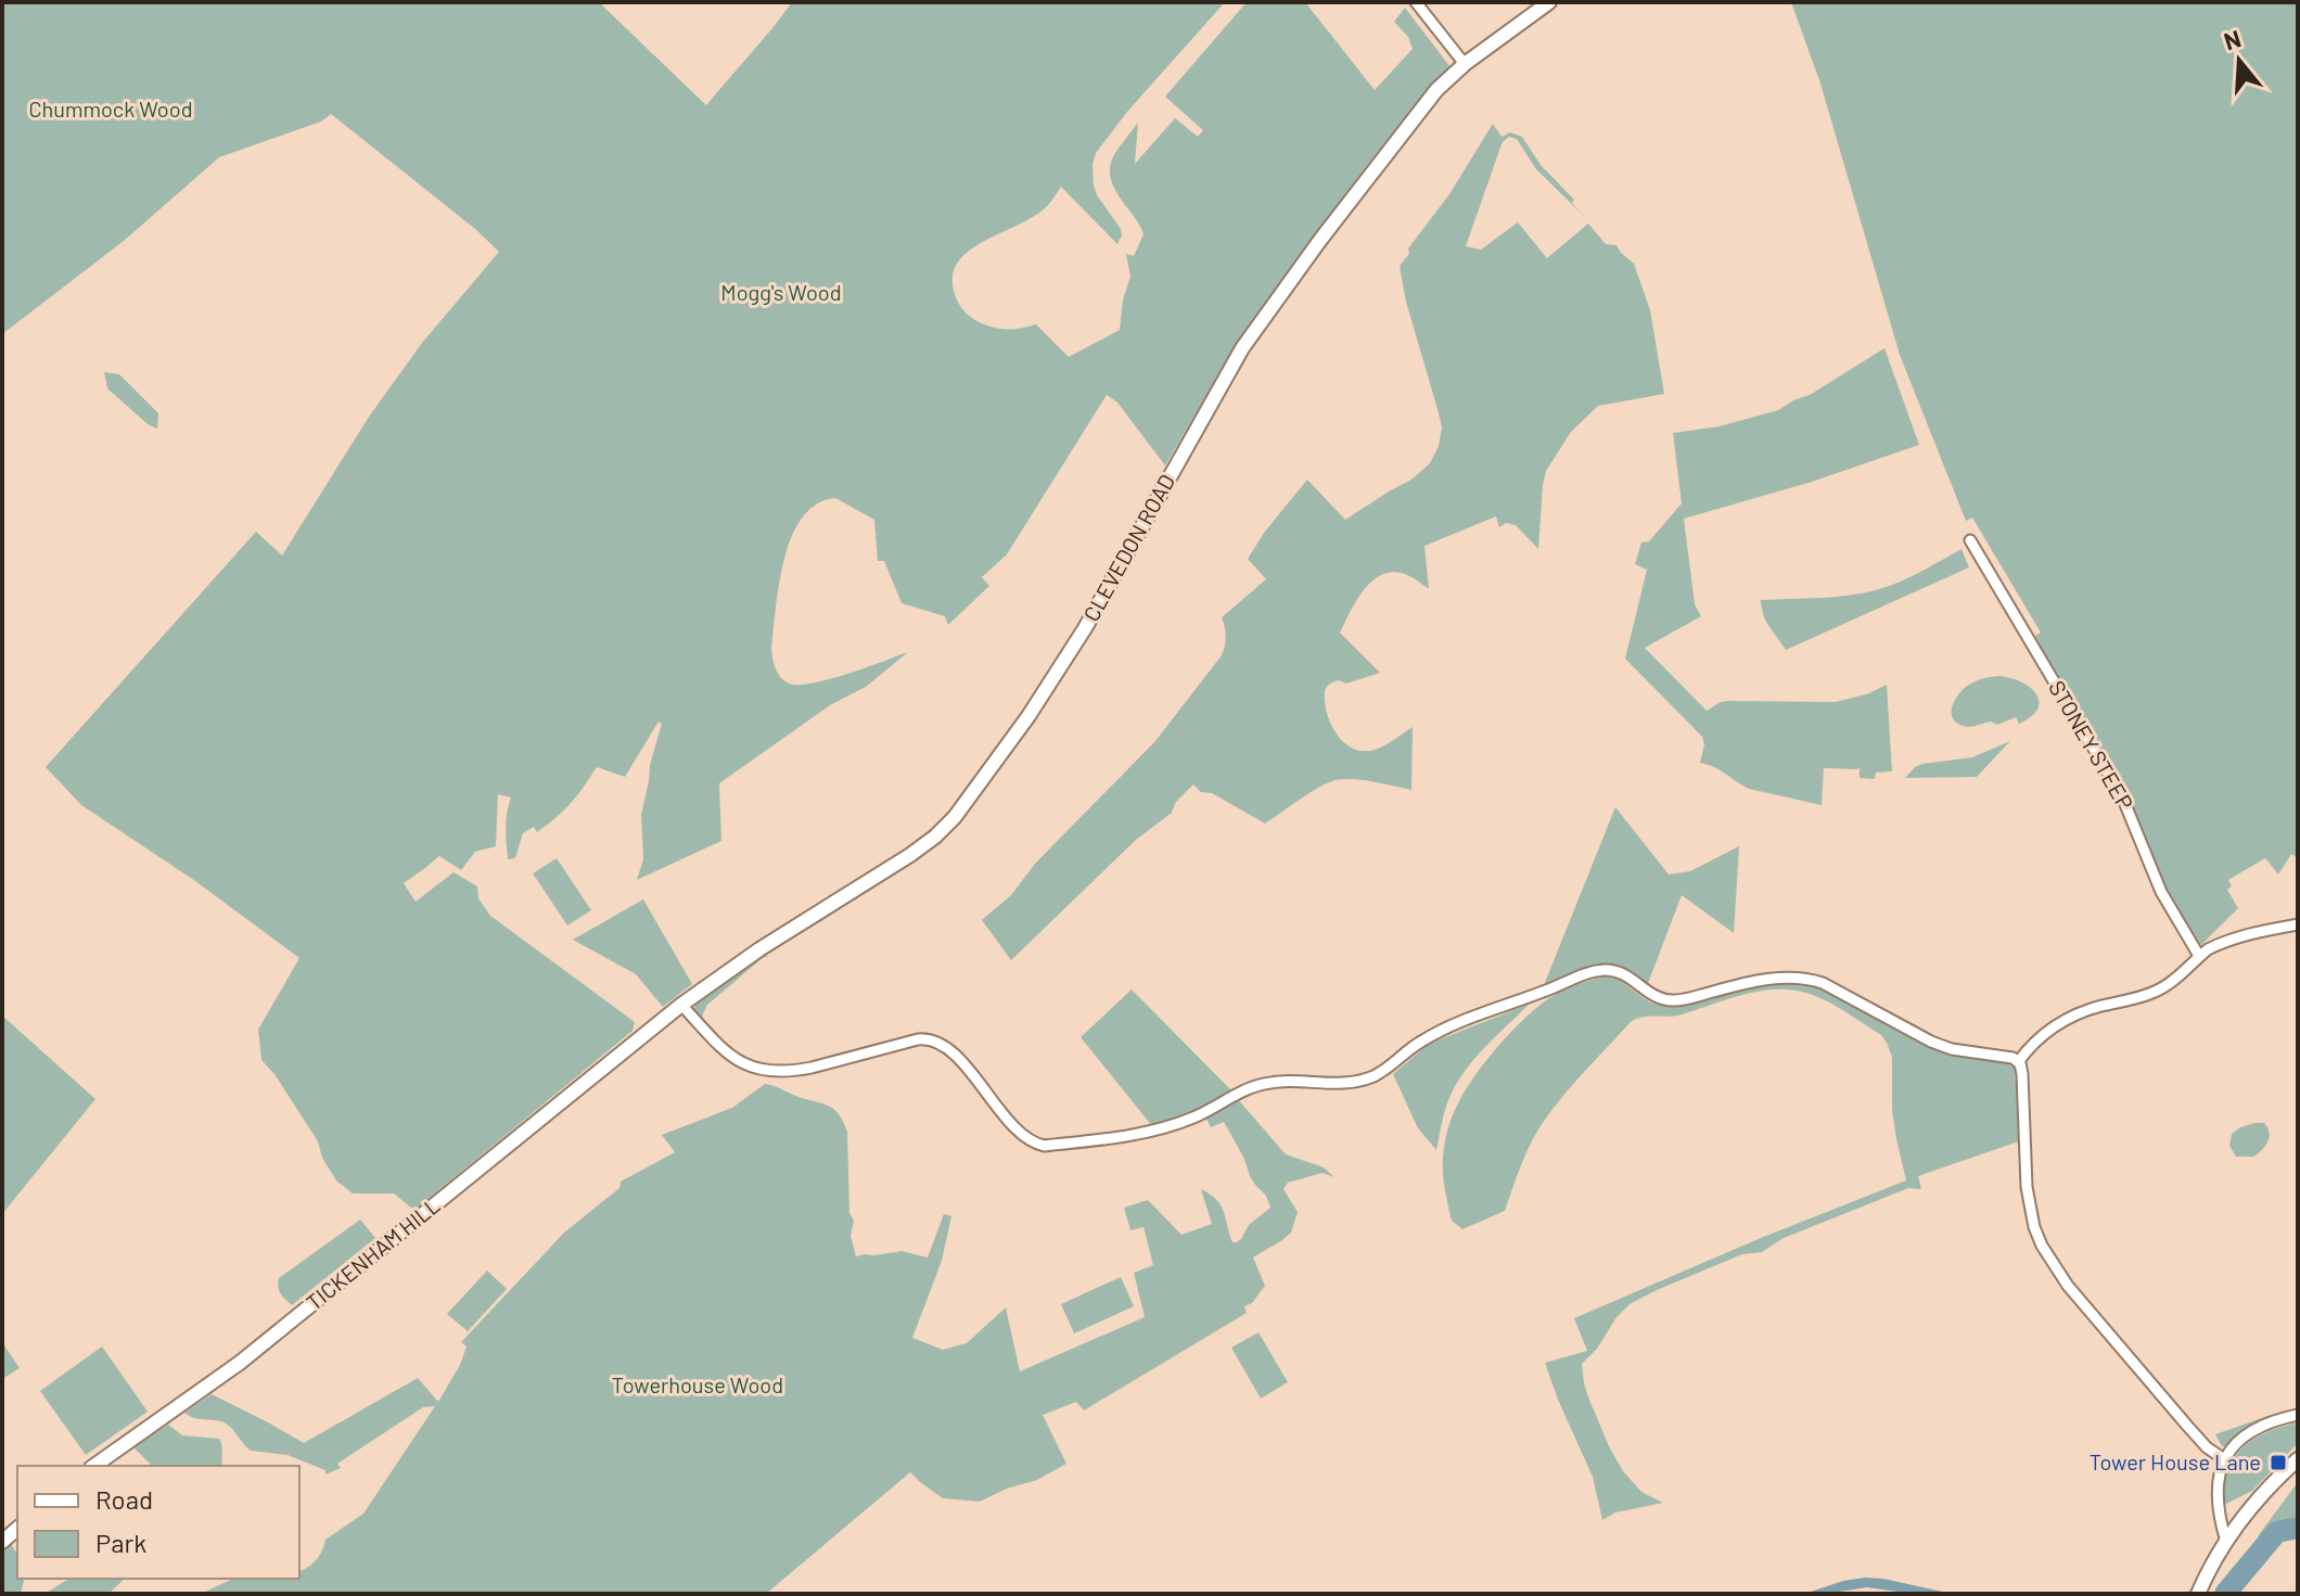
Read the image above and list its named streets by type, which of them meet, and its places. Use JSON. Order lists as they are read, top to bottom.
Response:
{
  "streets": {
    "main road": ["CLEVEDON ROAD", "TICKENHAM HILL"],
    "street": ["STONEY STEEP"]
  },
  "crossings": [
    ["CLEVEDON ROAD", "TICKENHAM HILL"]
  ],
  "parks": ["Chummock Wood", "Mogg's Wood", "Towerhouse Wood"],
  "places": {
    "transit": ["Tower House Lane"]
  },
  "legend": ["Road", "Park"],
  "north": "top"
}
